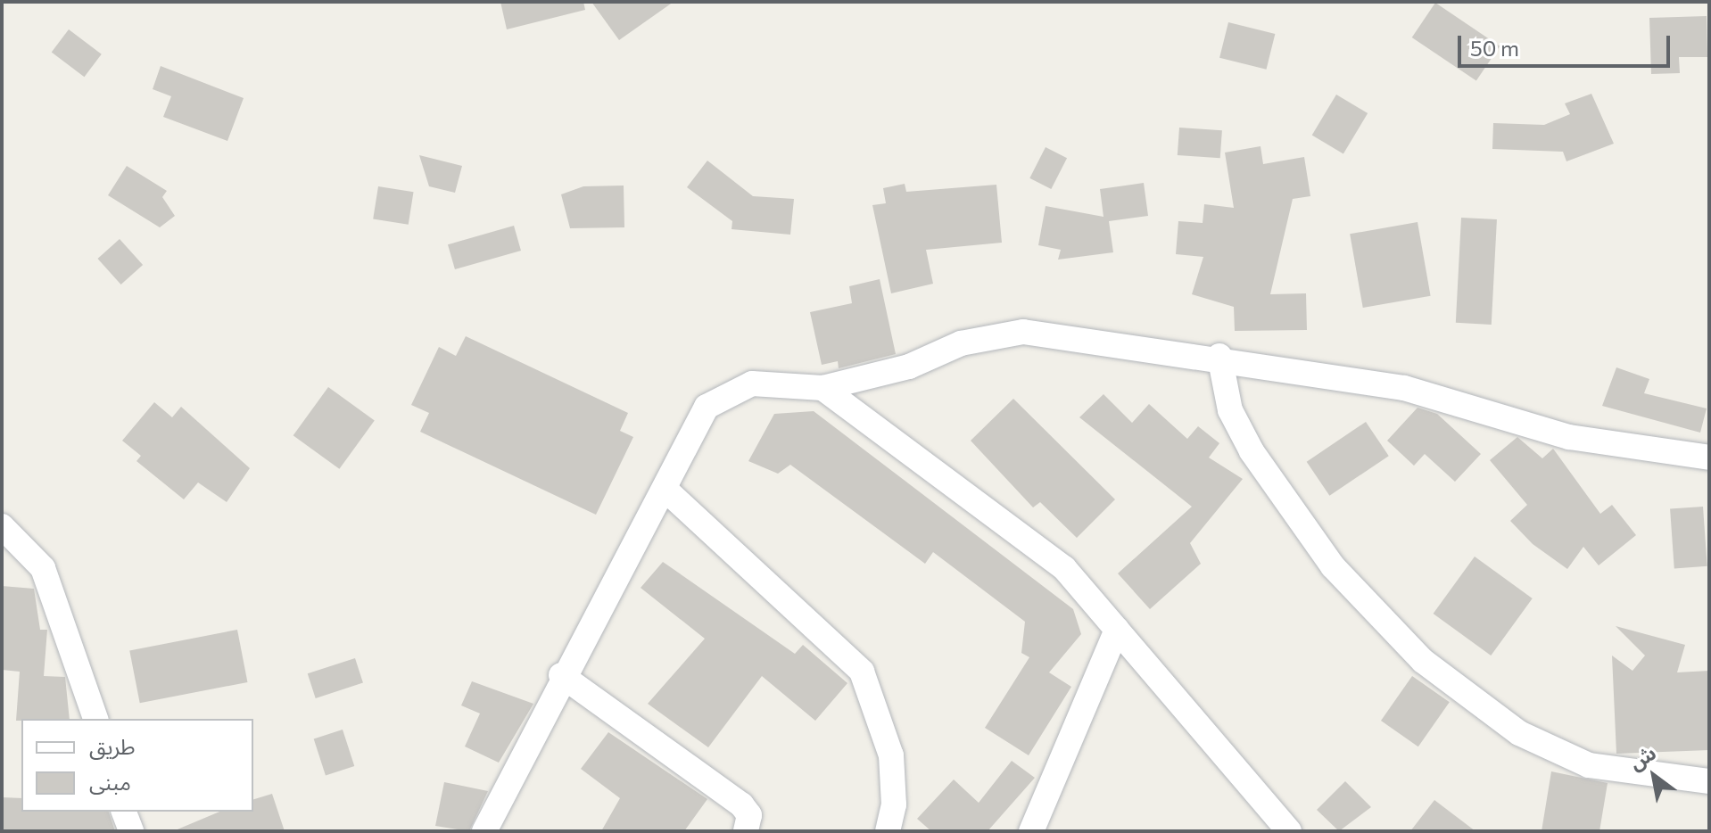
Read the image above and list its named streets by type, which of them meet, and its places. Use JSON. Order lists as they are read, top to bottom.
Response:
{
  "legend": ["طريق", "مبنى"],
  "scale_bar": "50 m",
  "north": "top left"
}
